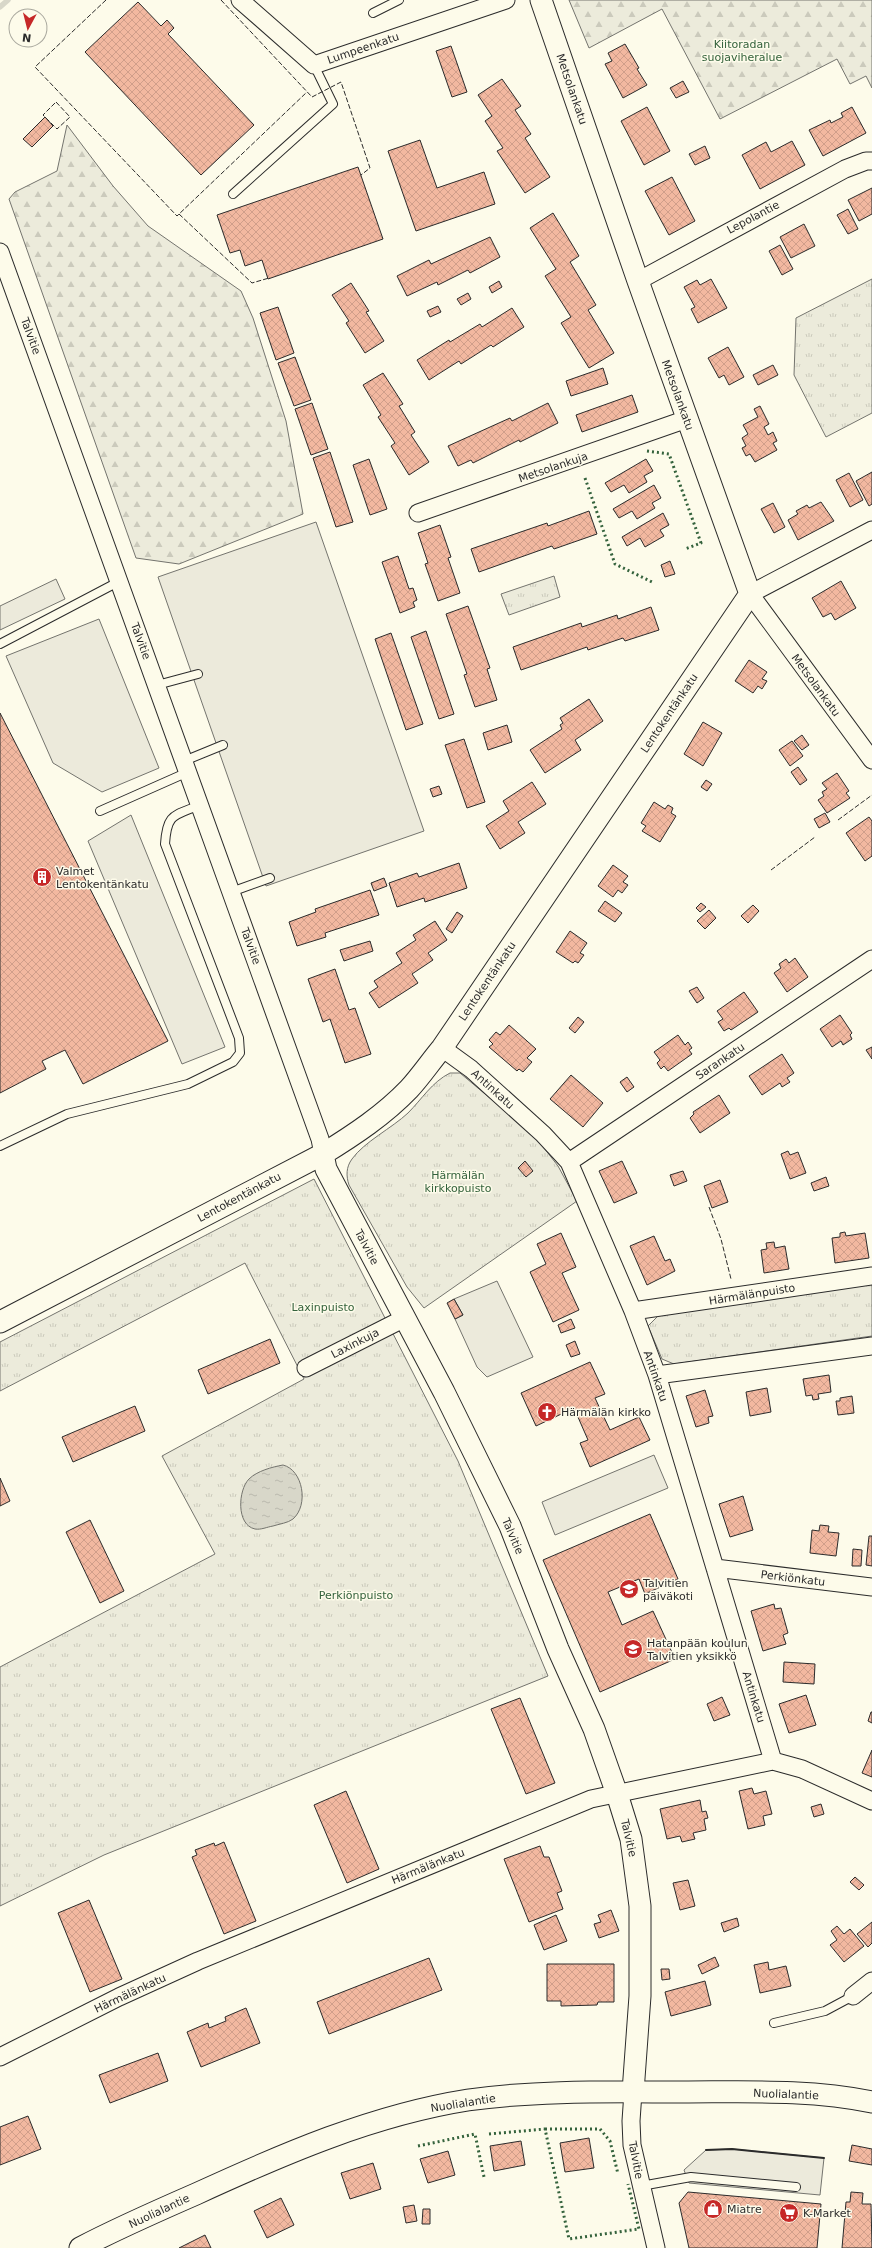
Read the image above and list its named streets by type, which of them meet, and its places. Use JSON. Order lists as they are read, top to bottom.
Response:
{
  "streets": {
    "street": [
      "Lumpeenkatu",
      "Metsolankatu",
      "Lepolantie",
      "Talvitie",
      "Metsolankuja",
      "Lentokentänkatu",
      "Sarankatu",
      "Antinkatu",
      "Härmälänpuisto",
      "Laxinkuja",
      "Perkiönkatu",
      "Härmälänkatu",
      "Nuolialantie"
    ]
  },
  "crossings": [
    ["Metsolankatu", "Lepolantie"],
    ["Metsolankatu", "Metsolankuja"],
    ["Metsolankatu", "Lentokentänkatu"],
    ["Talvitie", "Lentokentänkatu"],
    ["Talvitie", "Laxinkuja"],
    ["Talvitie", "Härmälänkatu"],
    ["Talvitie", "Nuolialantie"],
    ["Lentokentänkatu", "Antinkatu"],
    ["Sarankatu", "Antinkatu"],
    ["Antinkatu", "Härmälänpuisto"],
    ["Antinkatu", "Perkiönkatu"],
    ["Antinkatu", "Härmälänkatu"]
  ],
  "parks": [
    "Kiitoradan suojaviheralue",
    "Härmälän kirkkopuisto",
    "Laxinpuisto",
    "Perkiönpuisto"
  ],
  "places": {
    "building": ["Valmet Lentokentänkatu"],
    "church": ["Härmälän kirkko"],
    "school or university": ["Talvitien päiväkoti", "Hatanpään koulun Talvitien yksikkö"],
    "shop": ["Miatre"],
    "supermarket": ["K-Market"]
  },
  "north": "bottom"
}
